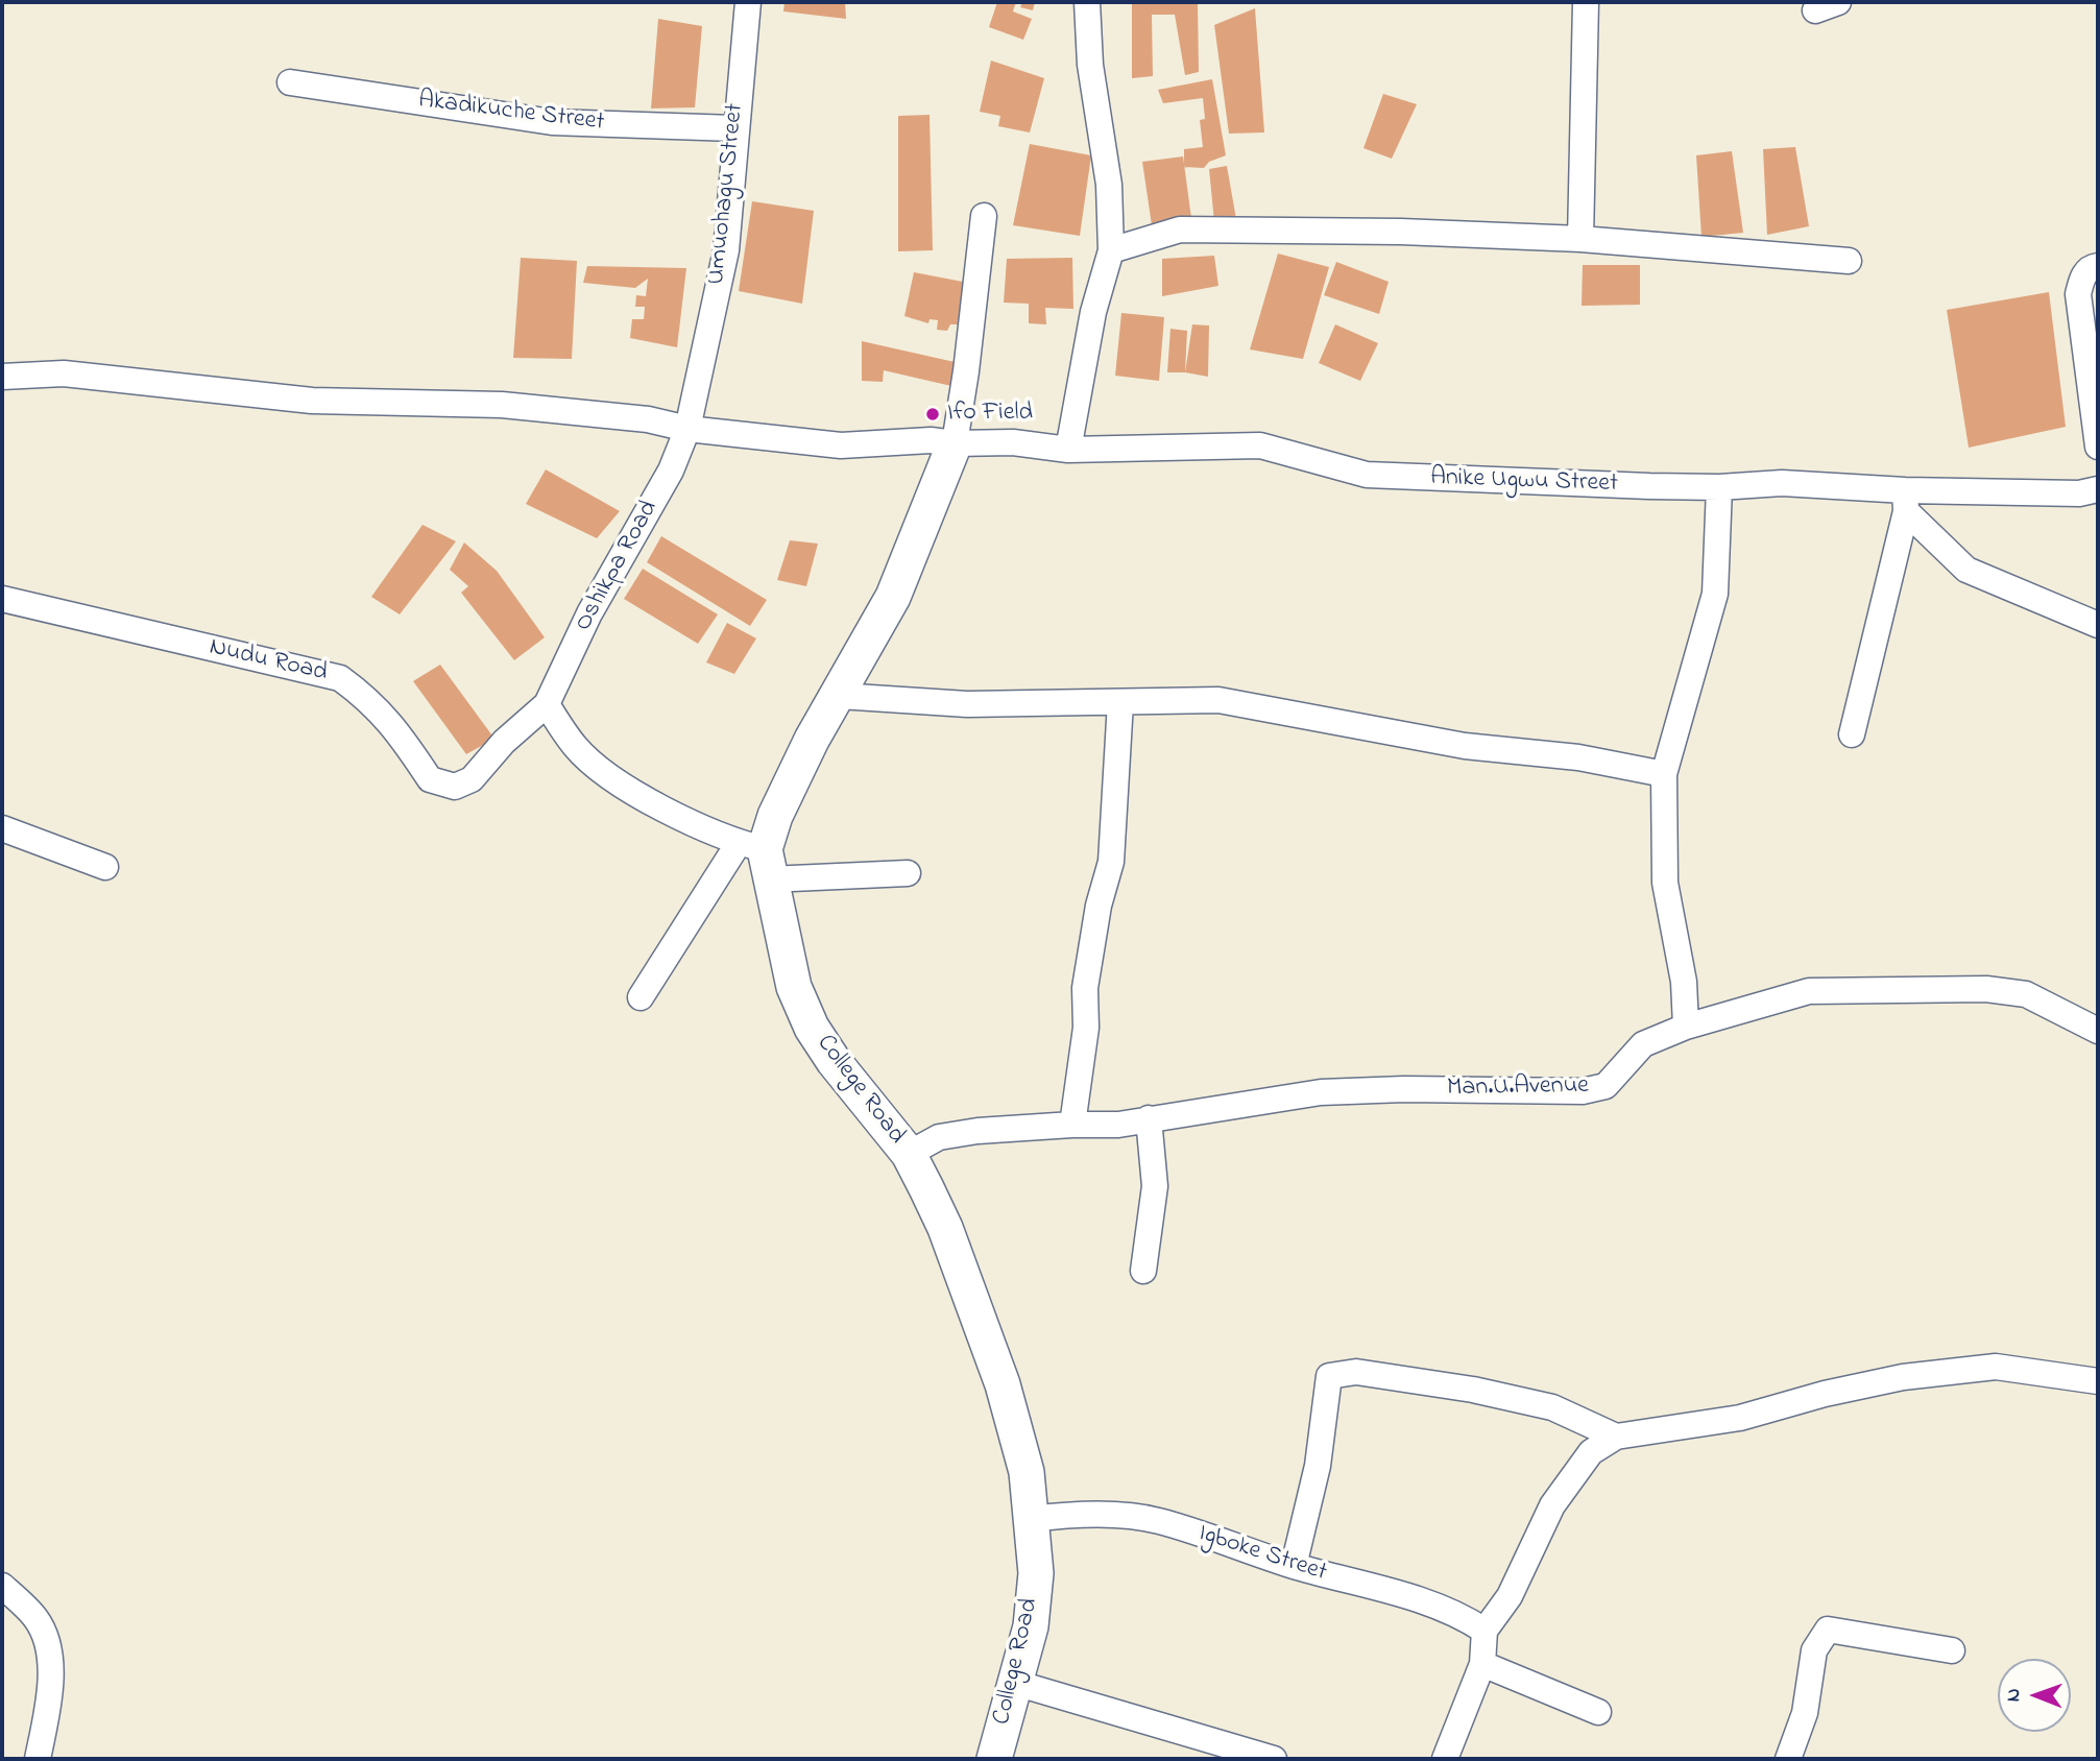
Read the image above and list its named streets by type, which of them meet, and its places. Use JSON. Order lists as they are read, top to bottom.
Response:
{
  "streets": {
    "main road": ["College Road"],
    "street": [
      "Akadikuche Street",
      "Umuohagu Street",
      "Anike Ugwu Street",
      "Oshikpa Road",
      "Nudu Road",
      "Man.U.Avenue",
      "Igboke Street"
    ]
  },
  "crossings": [
    ["Akadikuche Street", "Umuohagu Street"],
    ["Umuohagu Street", "Anike Ugwu Street"],
    ["Umuohagu Street", "Oshikpa Road"],
    ["Anike Ugwu Street", "Oshikpa Road"],
    ["Oshikpa Road", "Nudu Road"],
    ["Man.U.Avenue", "College Road"],
    ["College Road", "Igboke Street"]
  ],
  "places": ["Ifo Field"],
  "north": "left"
}
